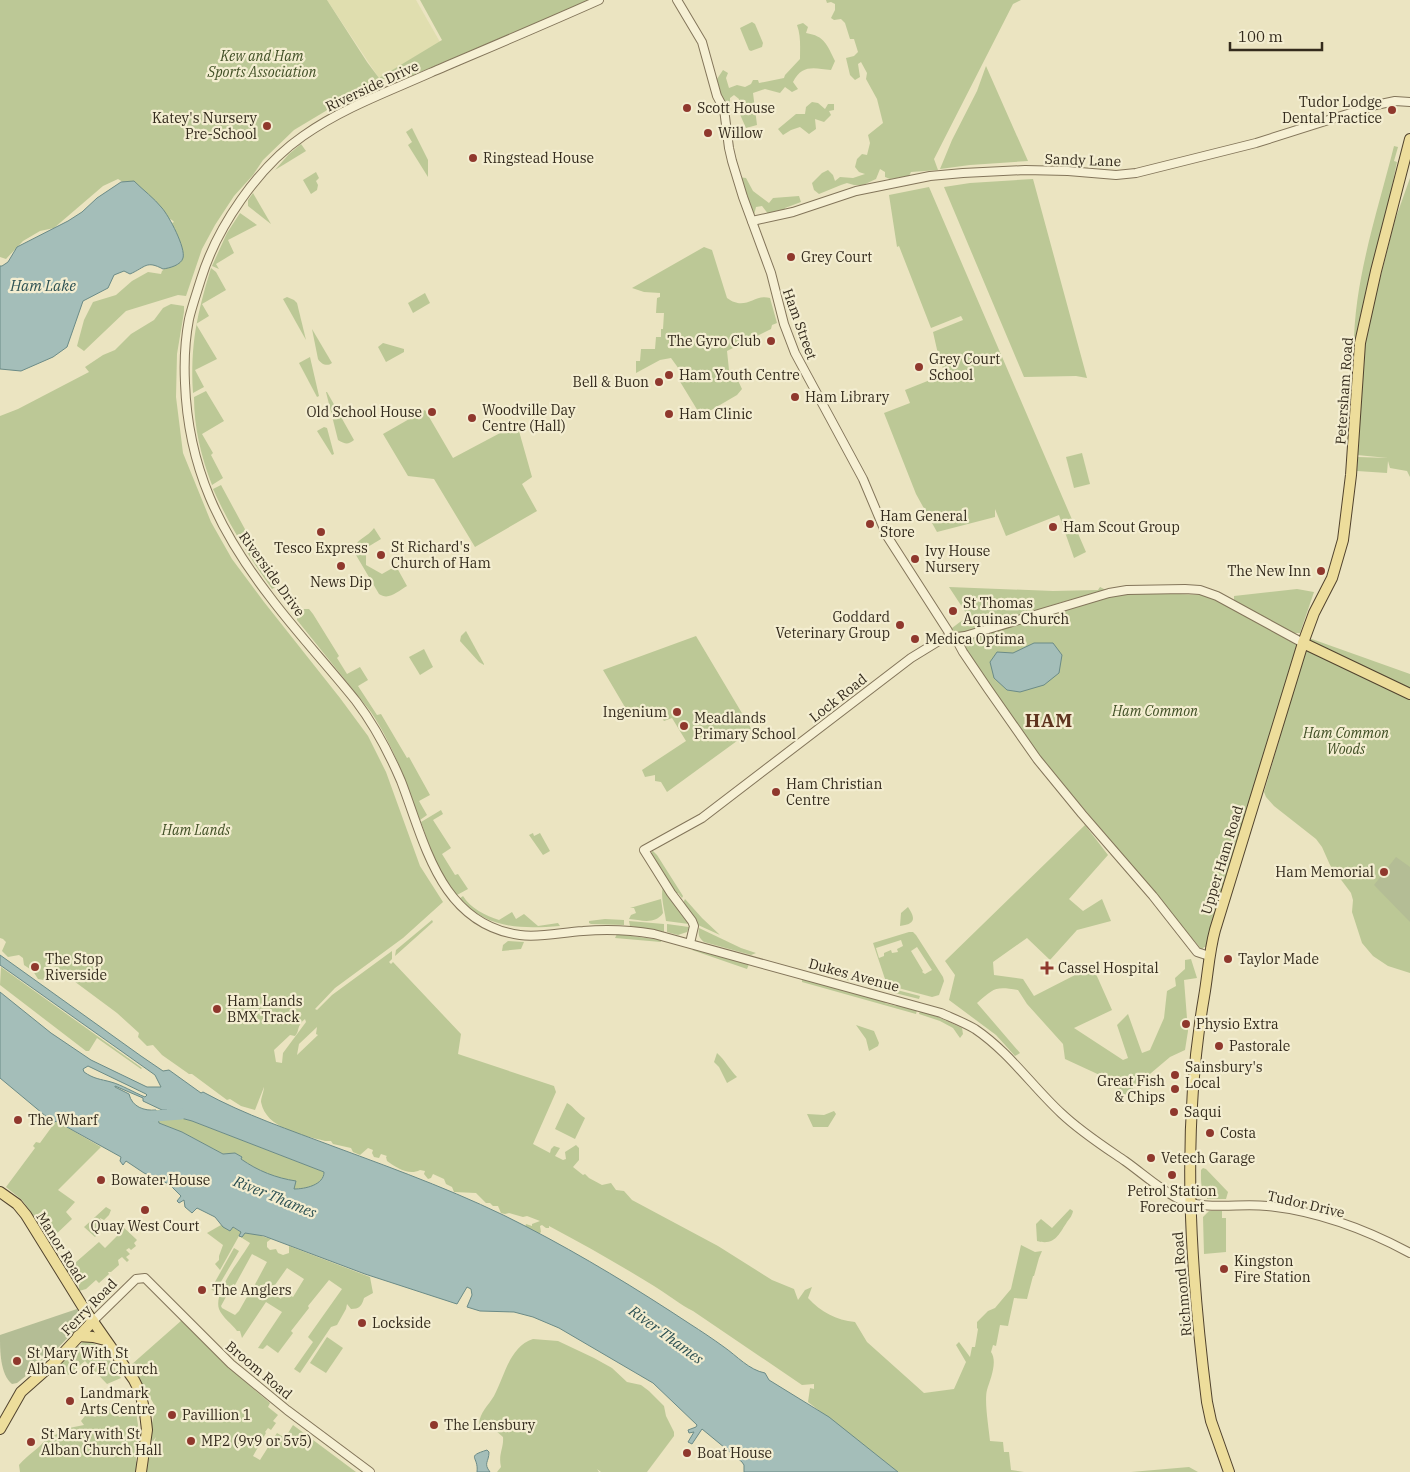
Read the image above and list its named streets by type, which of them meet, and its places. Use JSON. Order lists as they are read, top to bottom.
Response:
{
  "streets": {
    "main road": [
      "Petersham Road",
      "Upper Ham Road",
      "Manor Road",
      "Richmond Road",
      "Ferry Road"
    ],
    "street": [
      "Riverside Drive",
      "Sandy Lane",
      "Ham Street",
      "Lock Road",
      "Dukes Avenue",
      "Tudor Drive",
      "Broom Road"
    ]
  },
  "crossings": [
    ["Riverside Drive", "Dukes Avenue"],
    ["Sandy Lane", "Ham Street"],
    ["Ham Street", "Lock Road"],
    ["Petersham Road", "Upper Ham Road"],
    ["Lock Road", "Dukes Avenue"],
    ["Upper Ham Road", "Richmond Road"],
    ["Dukes Avenue", "Tudor Drive"],
    ["Dukes Avenue", "Richmond Road"],
    ["Tudor Drive", "Richmond Road"],
    ["Manor Road", "Ferry Road"],
    ["Ferry Road", "Broom Road"]
  ],
  "districts": ["HAM"],
  "water": ["Ham Lake", "River Thames"],
  "parks": [
    "Kew and Ham Sports Association",
    "Ham Common",
    "Ham Common Woods",
    "Ham Lands"
  ],
  "places": {
    "other": [
      "Scott House",
      "Tudor Lodge Dental Practice",
      "Katey's Nursery Pre-School",
      "Willow",
      "Ringstead House",
      "Grey Court",
      "The Gyro Club",
      "Grey Court School",
      "Ham Youth Centre",
      "Bell & Buon",
      "Ham Library",
      "Old School House",
      "Ham Clinic",
      "Woodville Day Centre (Hall)",
      "Ham General Store",
      "Ham Scout Group",
      "Tesco Express",
      "St Richard's Church of Ham",
      "Ivy House Nursery",
      "News Dip",
      "The New Inn",
      "St Thomas Aquinas Church",
      "Goddard Veterinary Group",
      "Medica Optima",
      "Ingenium",
      "Meadlands Primary School",
      "Ham Christian Centre",
      "Ham Memorial",
      "Taylor Made",
      "The Stop Riverside",
      "Ham Lands BMX Track",
      "Physio Extra",
      "Pastorale",
      "Sainsbury's Local",
      "Great Fish & Chips",
      "Saqui",
      "The Wharf",
      "Costa",
      "Vetech Garage",
      "Petrol Station Forecourt",
      "Bowater House",
      "Quay West Court",
      "Kingston Fire Station",
      "The Anglers",
      "Lockside",
      "St Mary With St Alban C of E Church",
      "Landmark Arts Centre",
      "Pavillion 1",
      "The Lensbury",
      "MP2 (9v9 or 5v5)",
      "St Mary with St Alban Church Hall",
      "Boat House"
    ],
    "health": ["Cassel Hospital"]
  },
  "scale_bar": "100 m"
}
